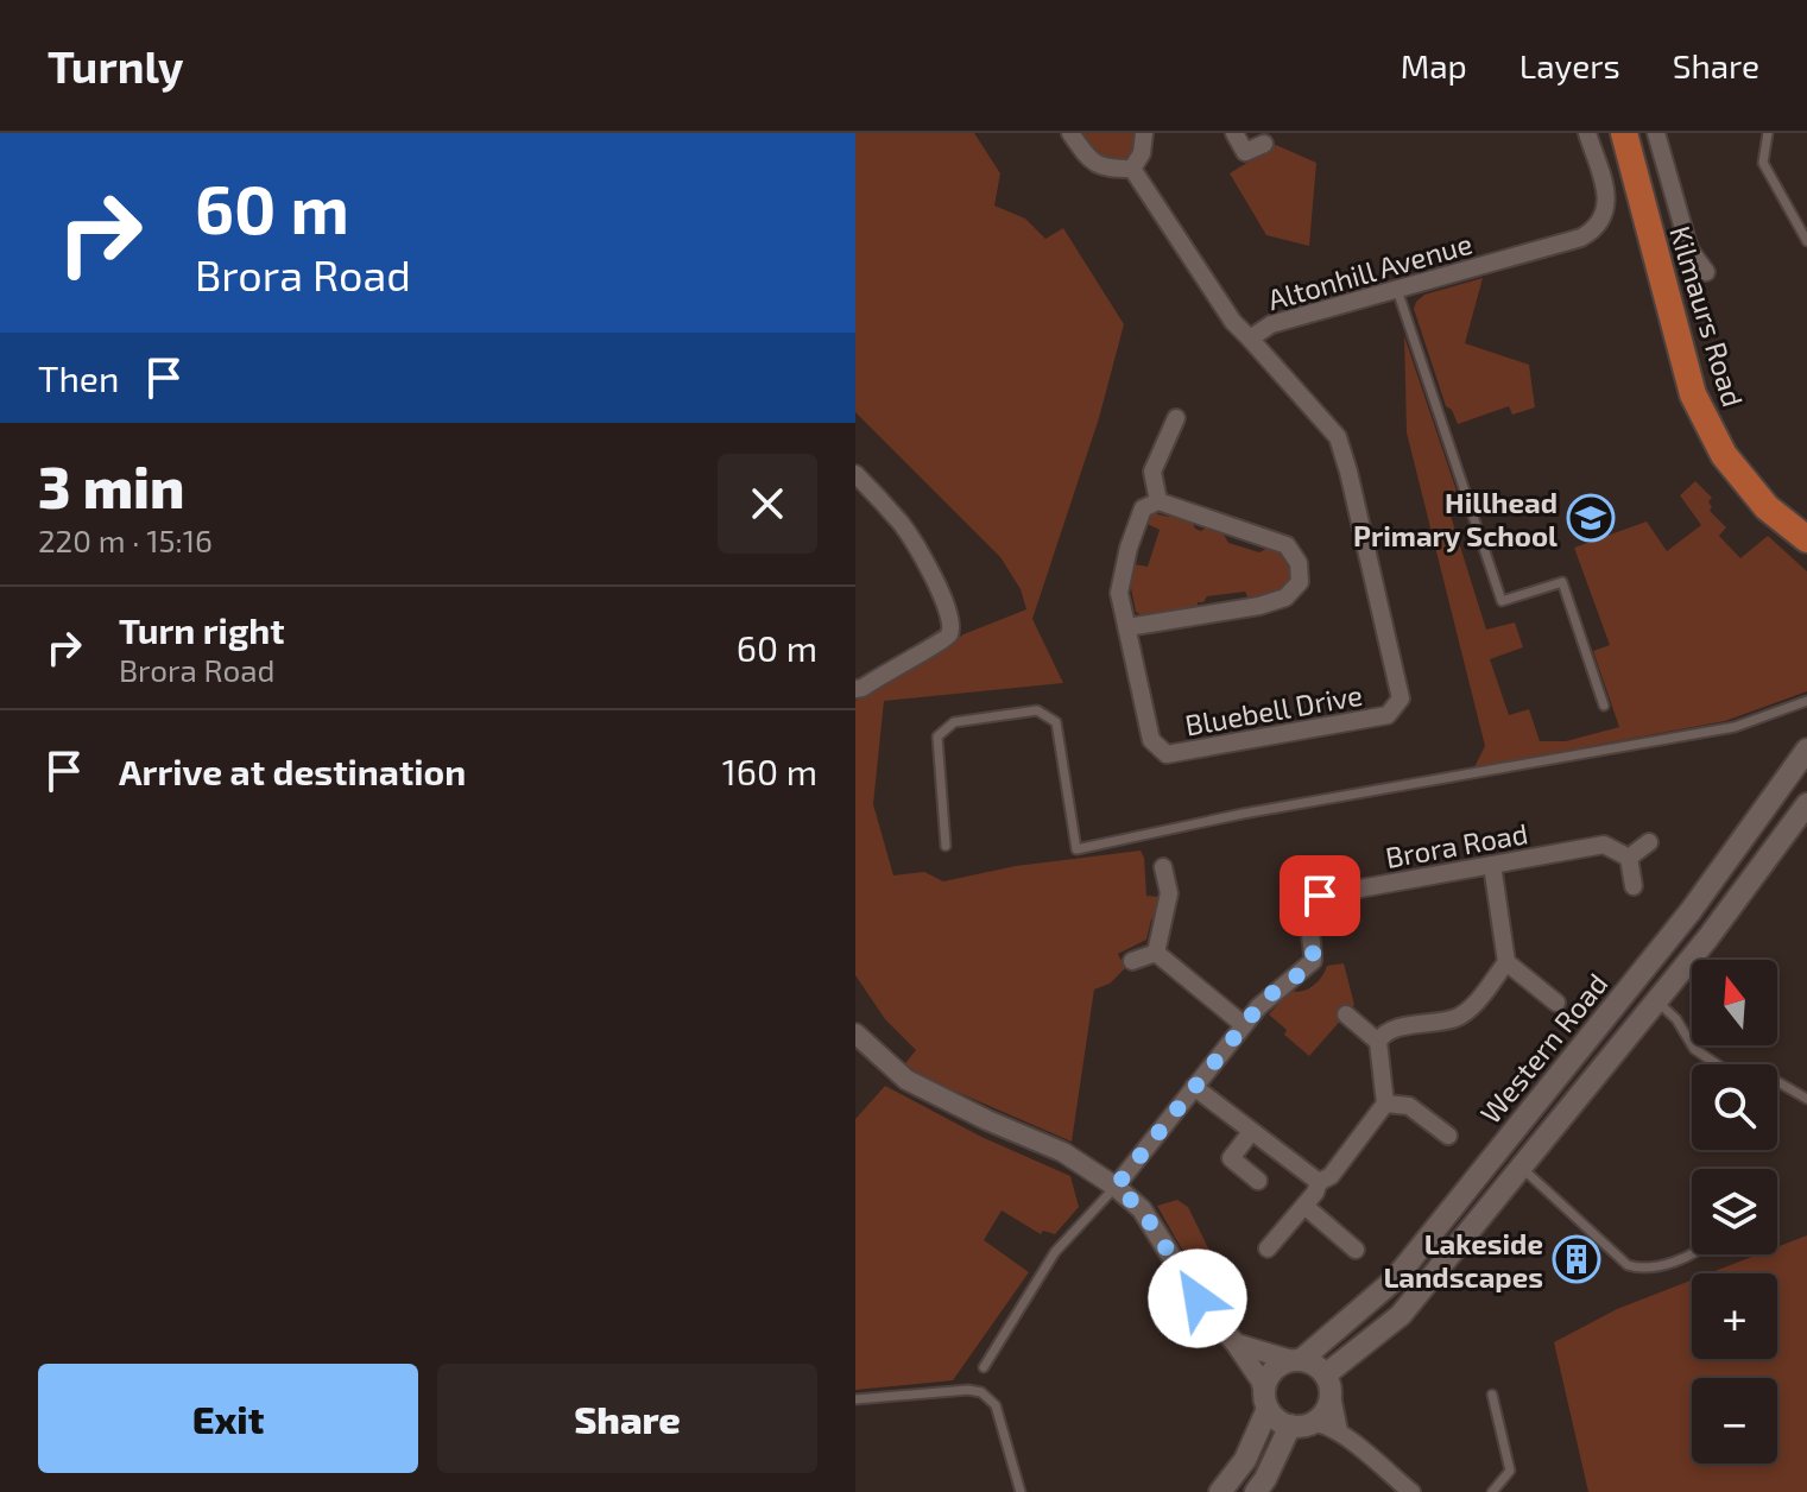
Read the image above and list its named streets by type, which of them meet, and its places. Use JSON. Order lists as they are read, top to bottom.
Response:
{
  "streets": {
    "main road": ["Kilmaurs Road", "Western Road"],
    "street": ["Altonhill Avenue", "Bluebell Drive", "Brora Road"]
  },
  "crossings": [
    ["Altonhill Avenue", "Bluebell Drive"]
  ],
  "places": {
    "school or university": ["Hillhead Primary School"],
    "building": ["Lakeside Landscapes"]
  },
  "north": "top",
  "page": {
    "header": "Turnly",
    "nav": ["Map", "Layers", "Share"],
    "turn": ["60 m", "Brora Road"],
    "then": "Then",
    "heading": ["3 min", "220 m · 15:16"],
    "list": [
      {
        "name": "Turn right",
        "note": "Brora Road",
        "value": "60 m"
      },
      {
        "name": "Arrive at destination",
        "value": "160 m"
      }
    ],
    "map_buttons": ["+", "−"],
    "buttons": ["Exit", "Share"]
  }
}
